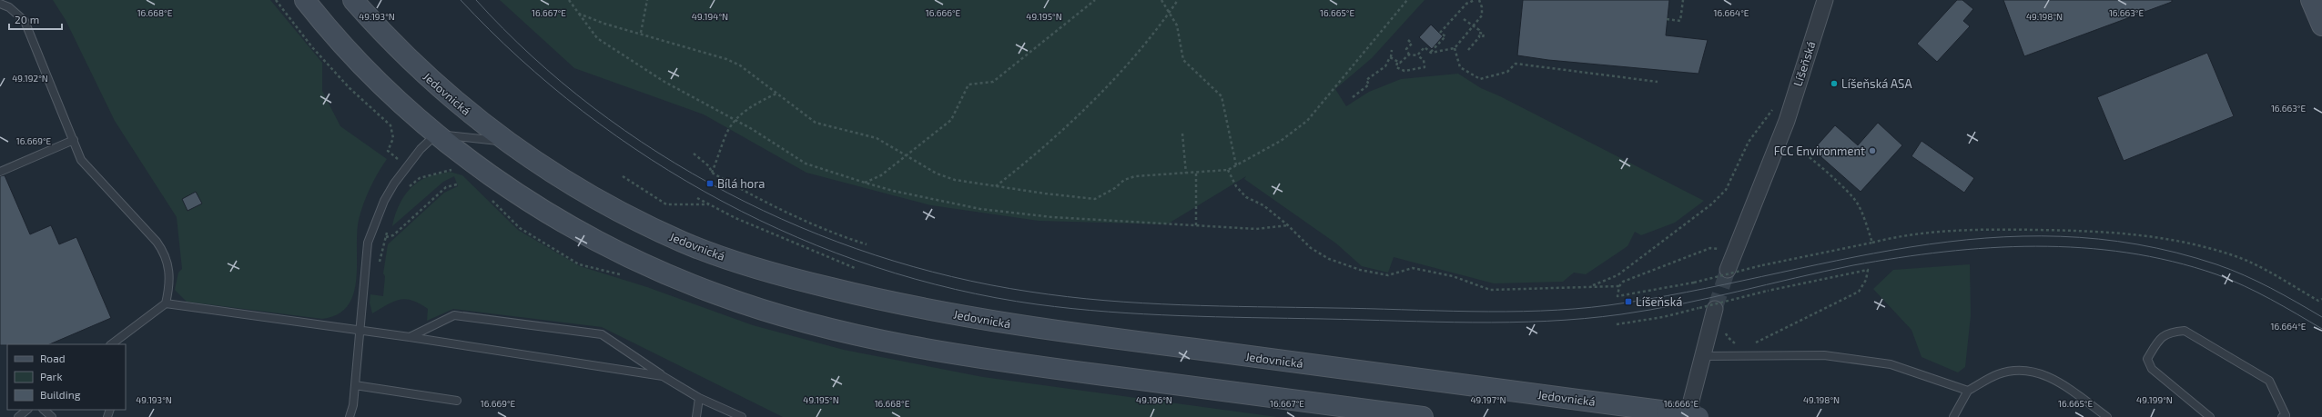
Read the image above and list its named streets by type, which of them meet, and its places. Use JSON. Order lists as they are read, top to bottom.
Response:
{
  "streets": {
    "main road": ["Jedovnická"],
    "street": ["Líšeňská"]
  },
  "places": {
    "other": ["Líšeňská ASA", "FCC Environment"],
    "transit": ["Bílá hora", "Líšeňská"]
  },
  "legend": ["Road", "Park", "Building"],
  "scale_bar": "20 m",
  "coordinates": [
    "16.664°E",
    "16.663°E",
    "16.668°E",
    "16.667°E",
    "16.666°E",
    "16.665°E",
    "49.193°N",
    "49.194°N",
    "49.195°N",
    "49.198°N",
    "49.192°N",
    "16.669°E",
    "49.196°N",
    "49.197°N",
    "49.199°N"
  ]
}
